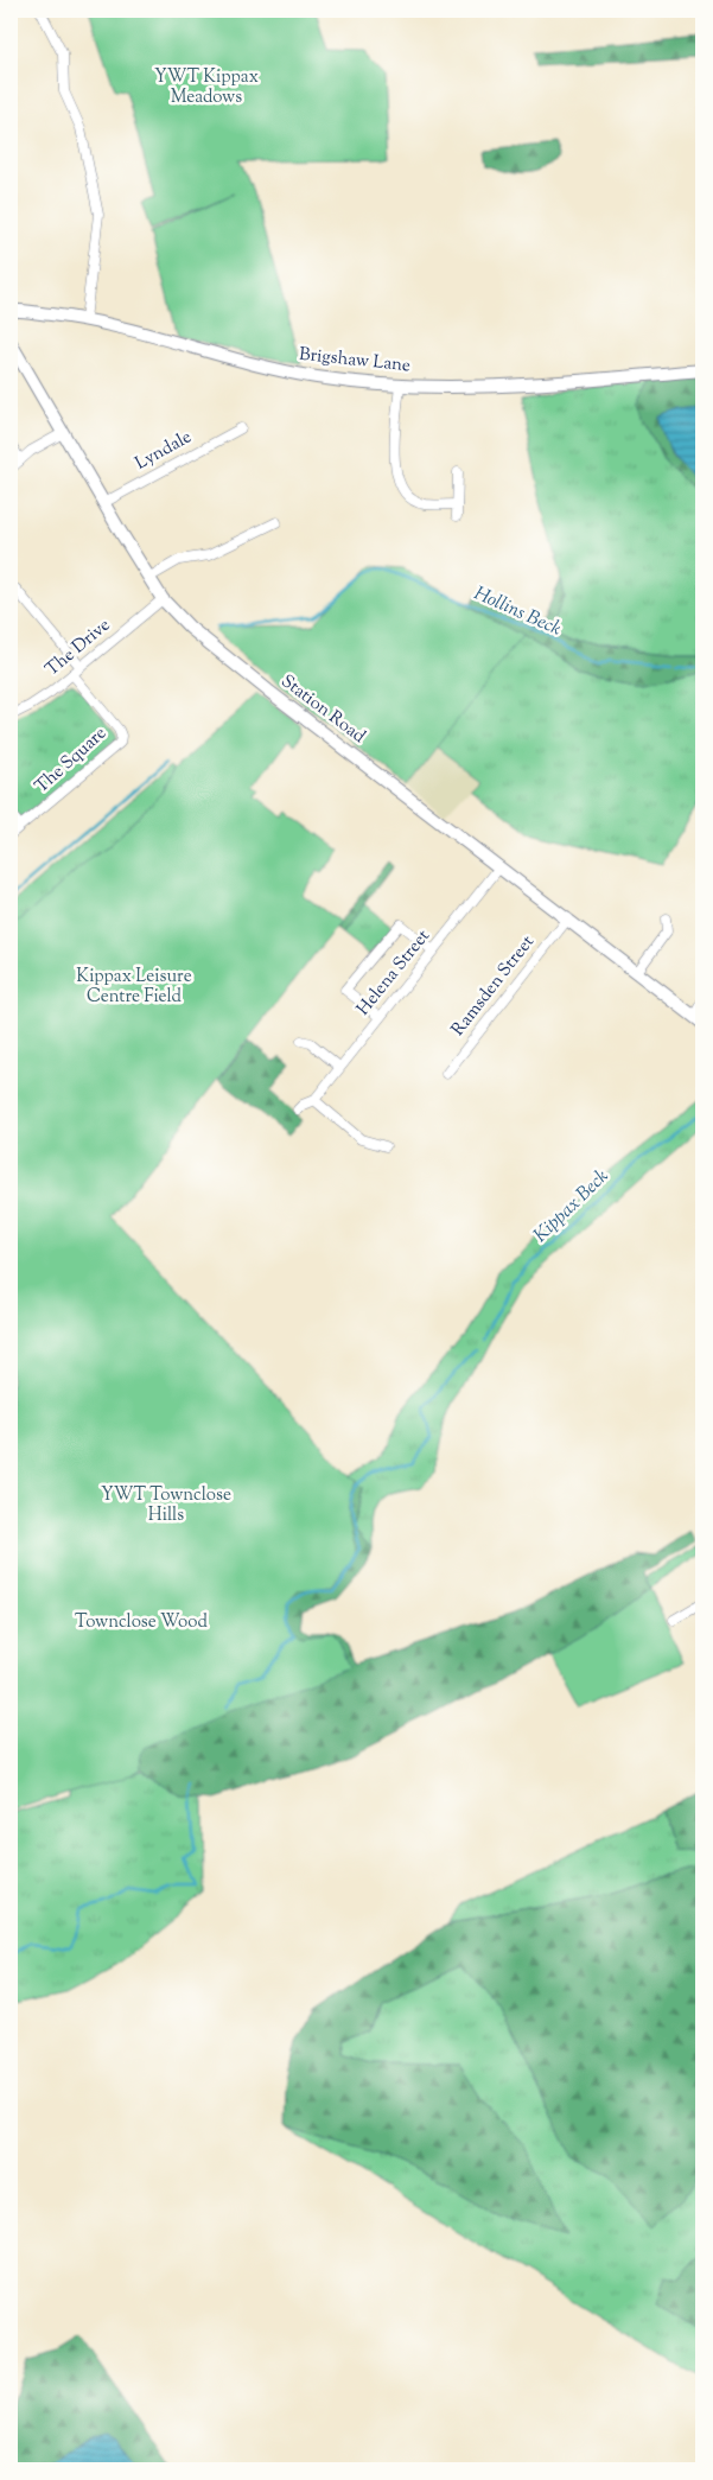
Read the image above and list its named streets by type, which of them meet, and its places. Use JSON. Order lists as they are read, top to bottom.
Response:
{
  "streets": {
    "street": [
      "Brigshaw Lane",
      "Lyndale",
      "The Drive",
      "Station Road",
      "The Square",
      "Helena Street",
      "Ramsden Street"
    ]
  },
  "crossings": [
    ["Lyndale", "Station Road"],
    ["The Drive", "Station Road"],
    ["The Drive", "The Square"],
    ["Station Road", "Helena Street"],
    ["Station Road", "Ramsden Street"]
  ],
  "water": ["Hollins Beck", "Kippax Beck"],
  "parks": [
    "YWT Kippax Meadows",
    "Kippax Leisure Centre Field",
    "YWT Townclose Hills",
    "Townclose Wood"
  ]
}
